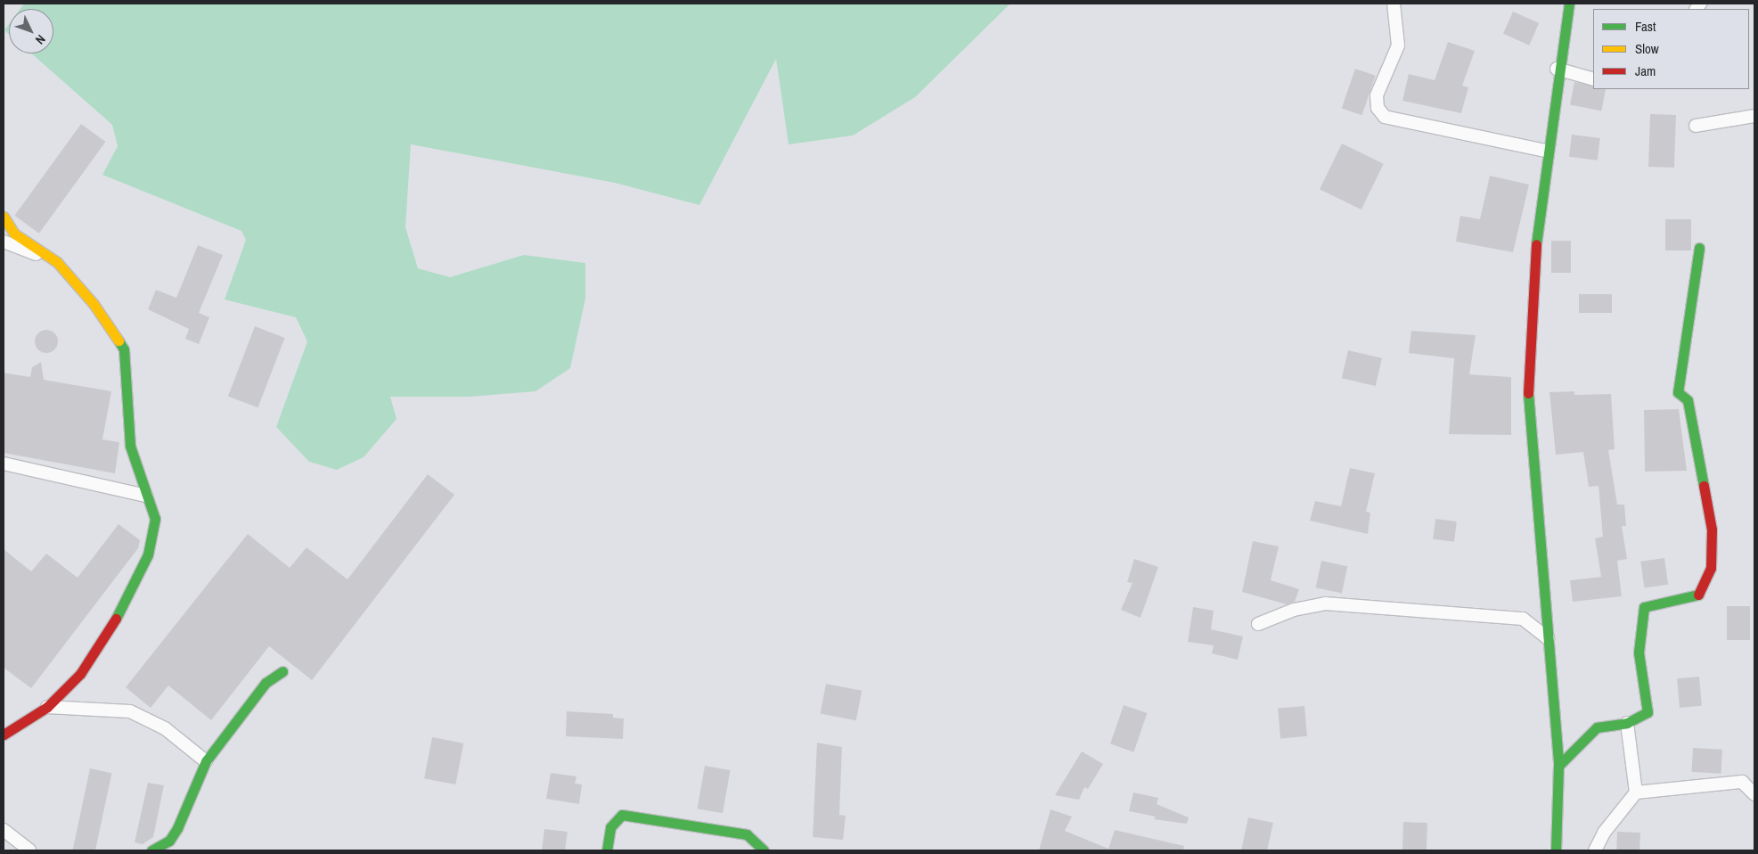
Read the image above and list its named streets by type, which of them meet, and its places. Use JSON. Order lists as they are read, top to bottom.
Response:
{
  "legend": ["Fast", "Slow", "Jam"],
  "north": "bottom right"
}
